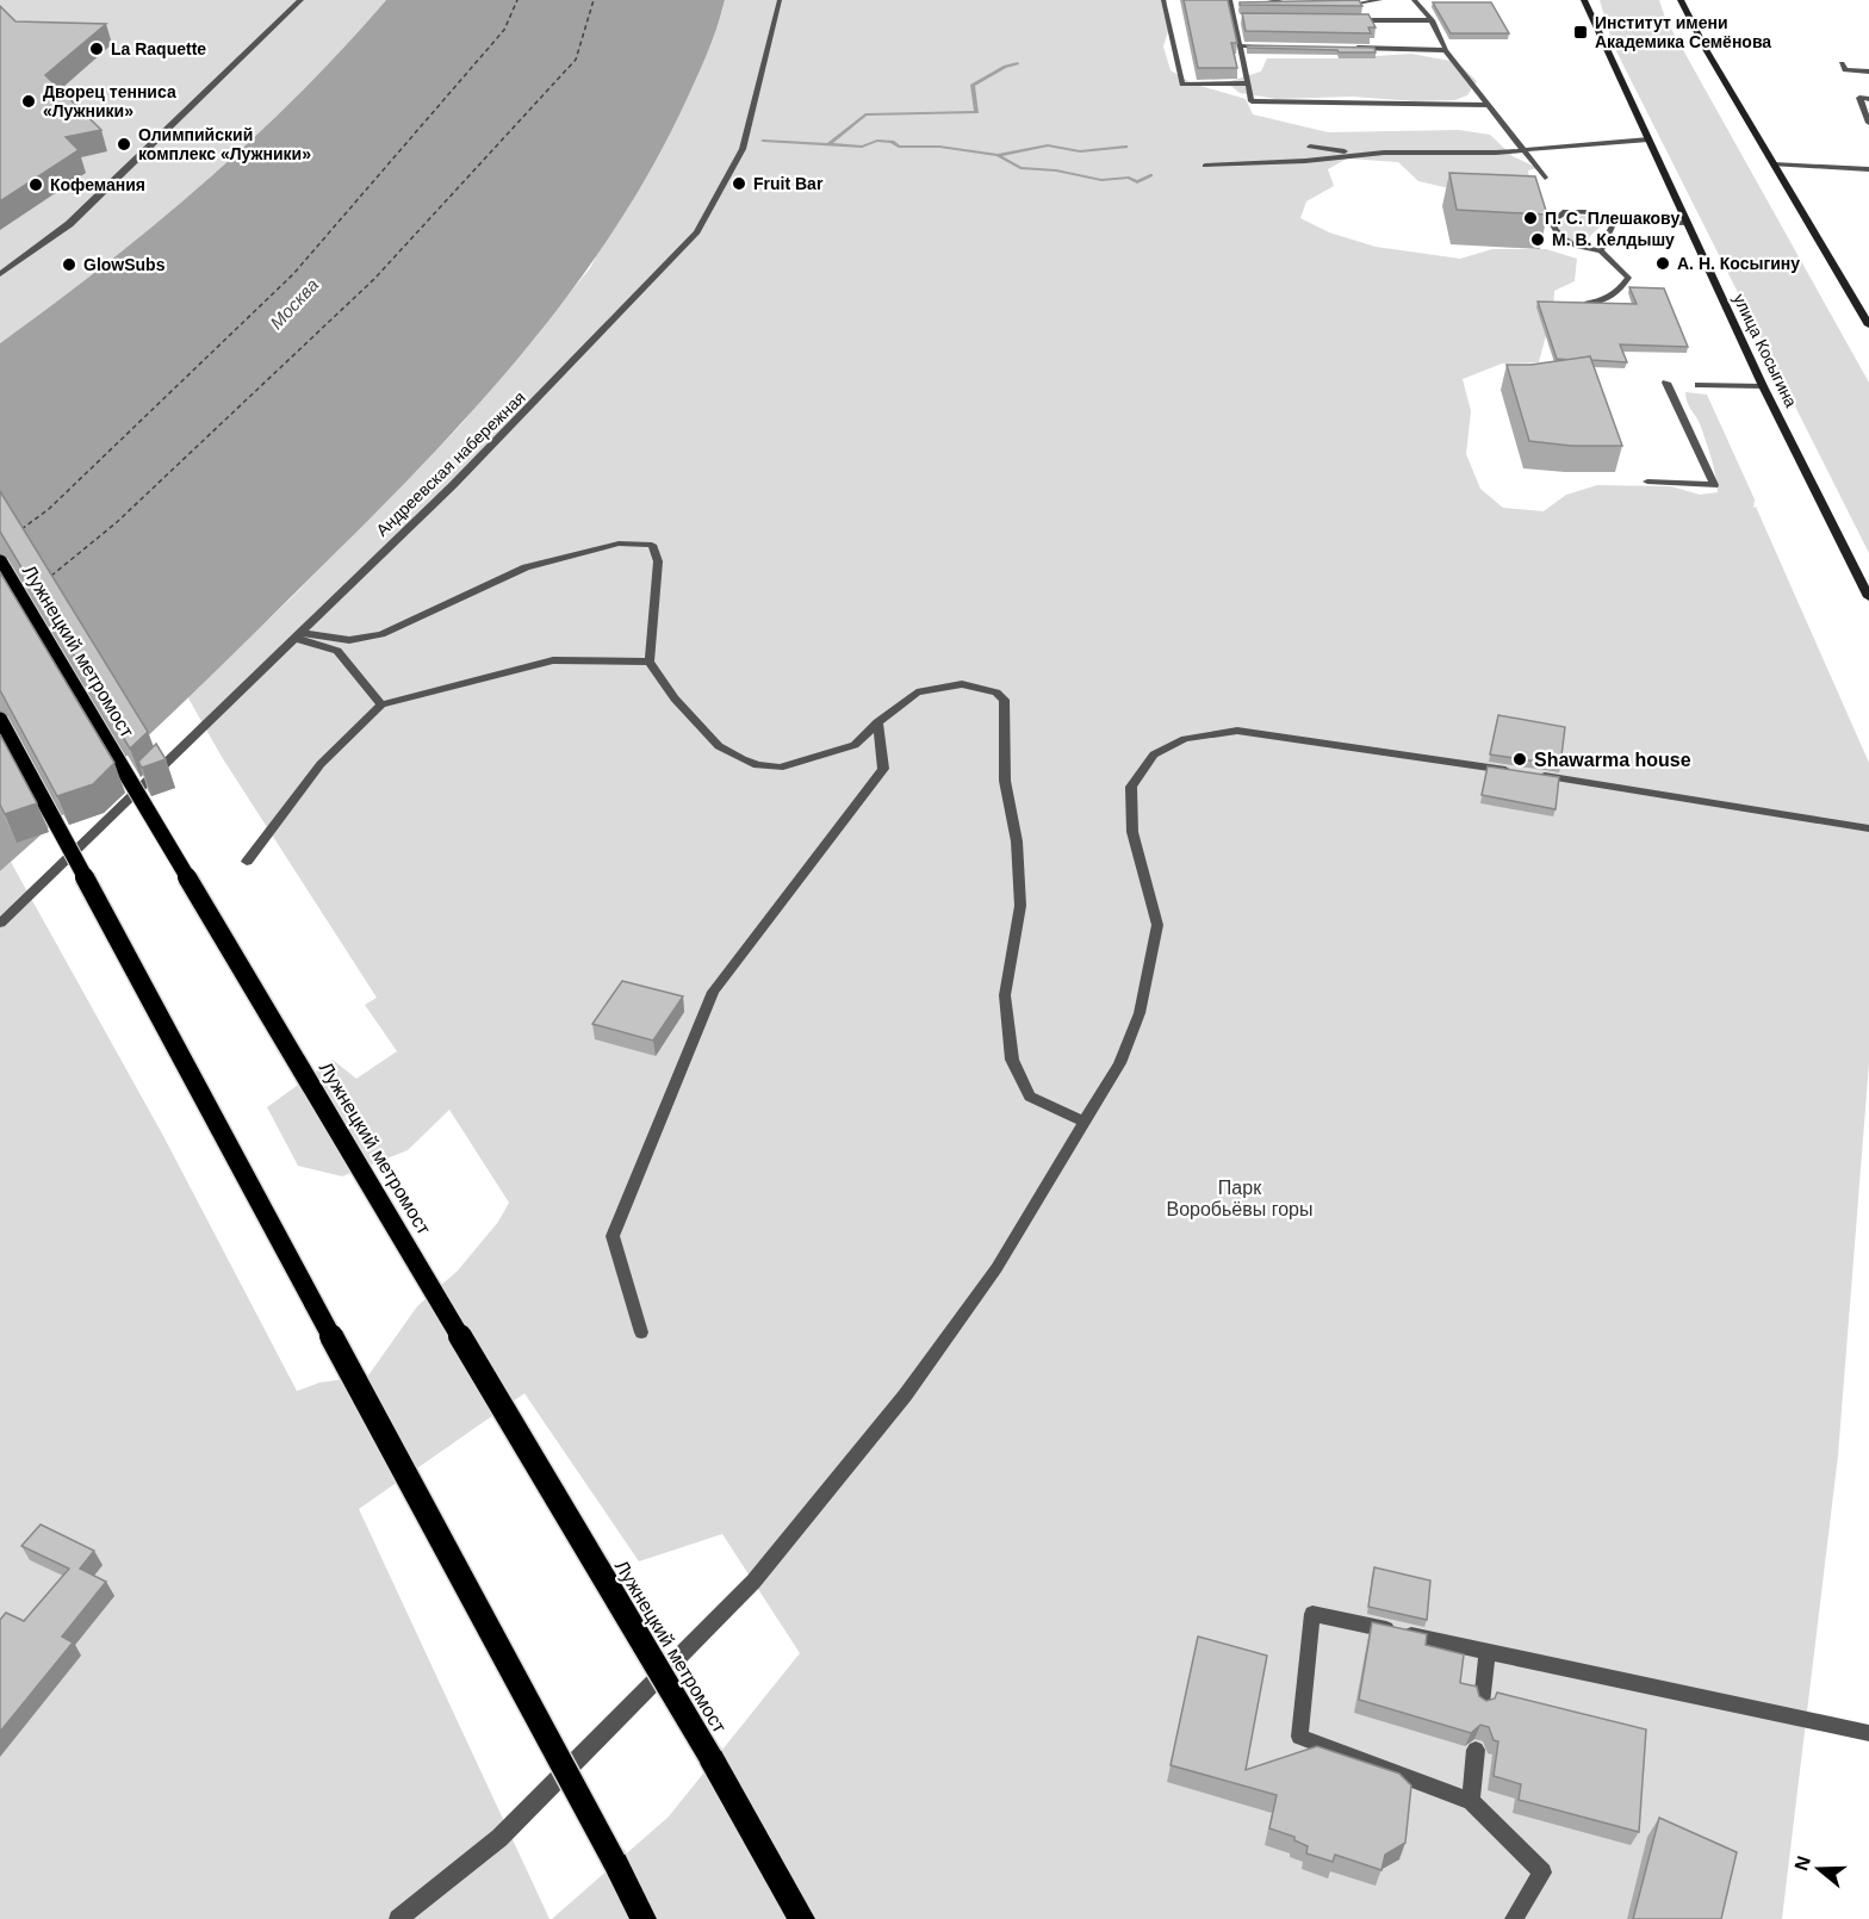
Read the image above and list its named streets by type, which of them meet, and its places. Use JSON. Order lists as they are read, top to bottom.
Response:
{
  "streets": {
    "main road": ["улица Косыгина", "Лужнецкий метромост"],
    "lane": ["Андреевская набережная"]
  },
  "water": ["Москва"],
  "parks": ["Парк Воробьёвы горы"],
  "places": {
    "transit": ["Институт имени Академика Семёнова"],
    "other": [
      "La Raquette",
      "Дворец тенниса «Лужники»",
      "Олимпийский комплекс «Лужники»",
      "Fruit Bar",
      "Кофемания",
      "П. С. Плешакову",
      "М. В. Келдышу",
      "А. Н. Косыгину",
      "GlowSubs",
      "Shawarma house"
    ]
  },
  "north": "left"
}
